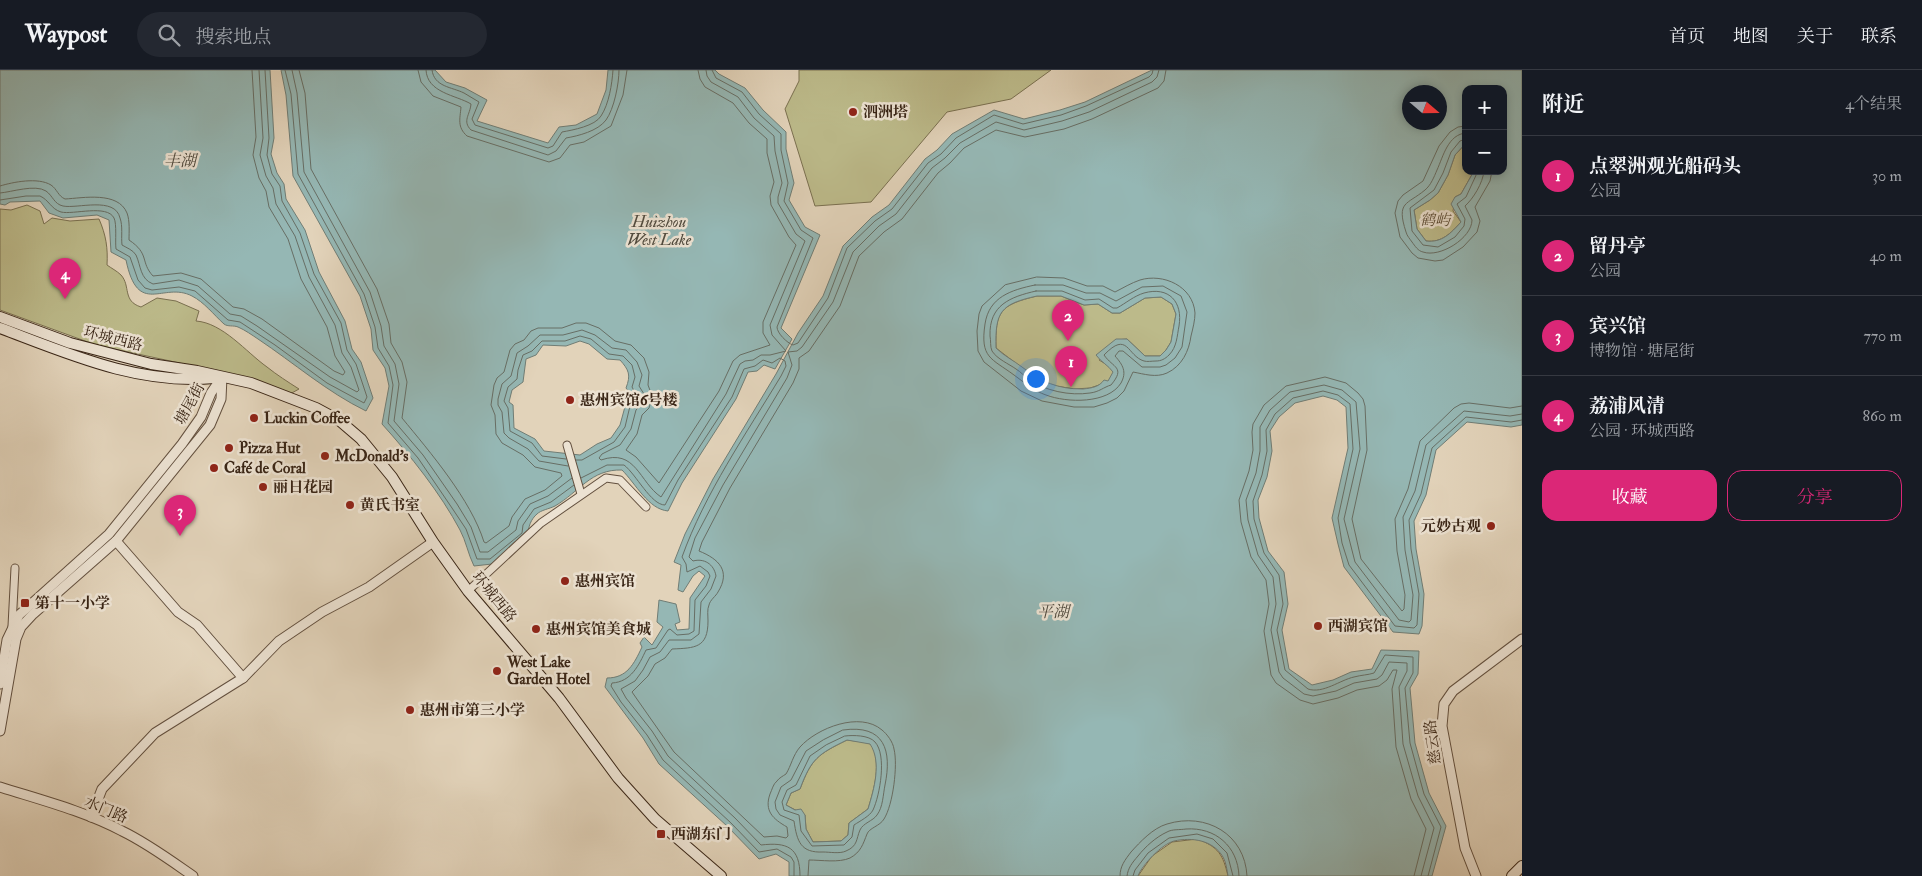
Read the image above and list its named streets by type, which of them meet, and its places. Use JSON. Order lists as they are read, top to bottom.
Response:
{
  "streets": {
    "main road": ["环城西路"],
    "street": ["塘尾街", "慈云路", "水门路"]
  },
  "crossings": [
    ["环城西路", "塘尾街"]
  ],
  "water": ["丰湖", "Huizhou West Lake", "平湖"],
  "parks": ["鹤屿"],
  "places": {
    "other": [
      "泗洲塔",
      "惠州宾馆6号楼",
      "Luckin Coffee",
      "Pizza Hut",
      "McDonald's",
      "Café de Coral",
      "丽日花园",
      "黄氏书室",
      "元妙古观",
      "惠州宾馆",
      "西湖宾馆",
      "惠州宾馆美食城",
      "West Lake Garden Hotel",
      "惠州市第三小学"
    ],
    "transit": ["第十一小学", "西湖东门"]
  },
  "north": "right",
  "page": {
    "header": "Waypost",
    "search": "搜索地点",
    "nav": [
      "首页",
      "地图",
      "关于",
      "联系"
    ],
    "heading": ["附近", "4个结果"],
    "map_buttons": ["+", "−"],
    "list": [
      {
        "mark": "1",
        "name": "点翠洲观光船码头",
        "note": "公园",
        "value": "30 m"
      },
      {
        "mark": "2",
        "name": "留丹亭",
        "note": "公园",
        "value": "40 m"
      },
      {
        "mark": "3",
        "name": "宾兴馆",
        "note": "博物馆 · 塘尾街",
        "value": "770 m"
      },
      {
        "mark": "4",
        "name": "荔浦风清",
        "note": "公园 · 环城西路",
        "value": "860 m"
      }
    ],
    "pins": [
      "4",
      "2",
      "1",
      "3"
    ],
    "buttons": ["收藏", "分享"]
  }
}
